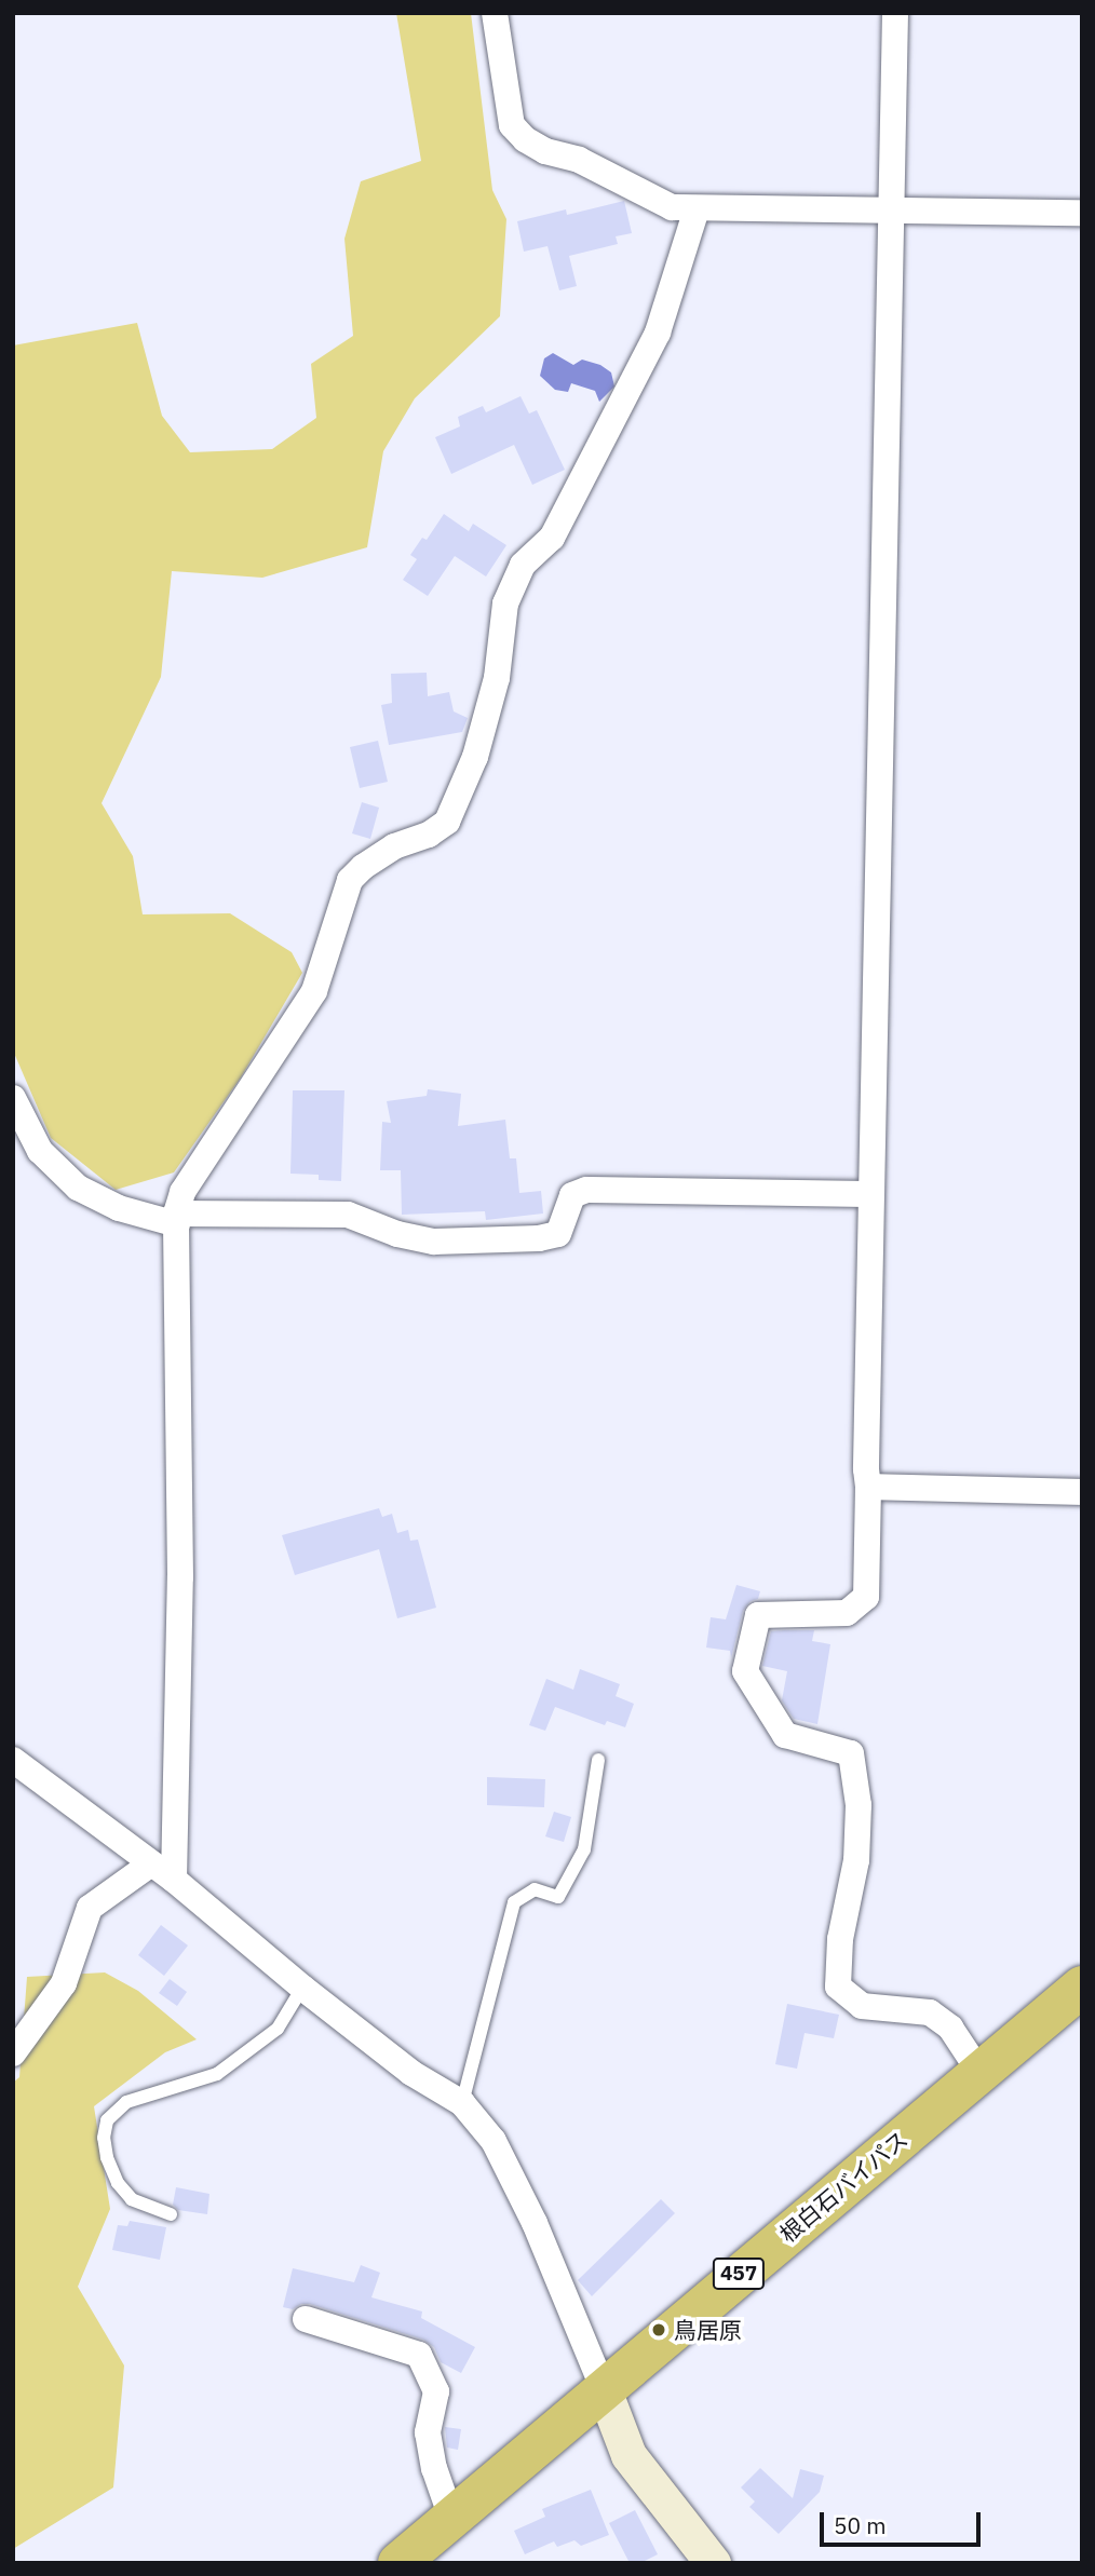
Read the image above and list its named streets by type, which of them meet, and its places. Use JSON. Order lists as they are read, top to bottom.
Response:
{
  "streets": {
    "highway": ["根白石バイパス", "457"]
  },
  "places": ["鳥居原"],
  "scale_bar": "50 m"
}
